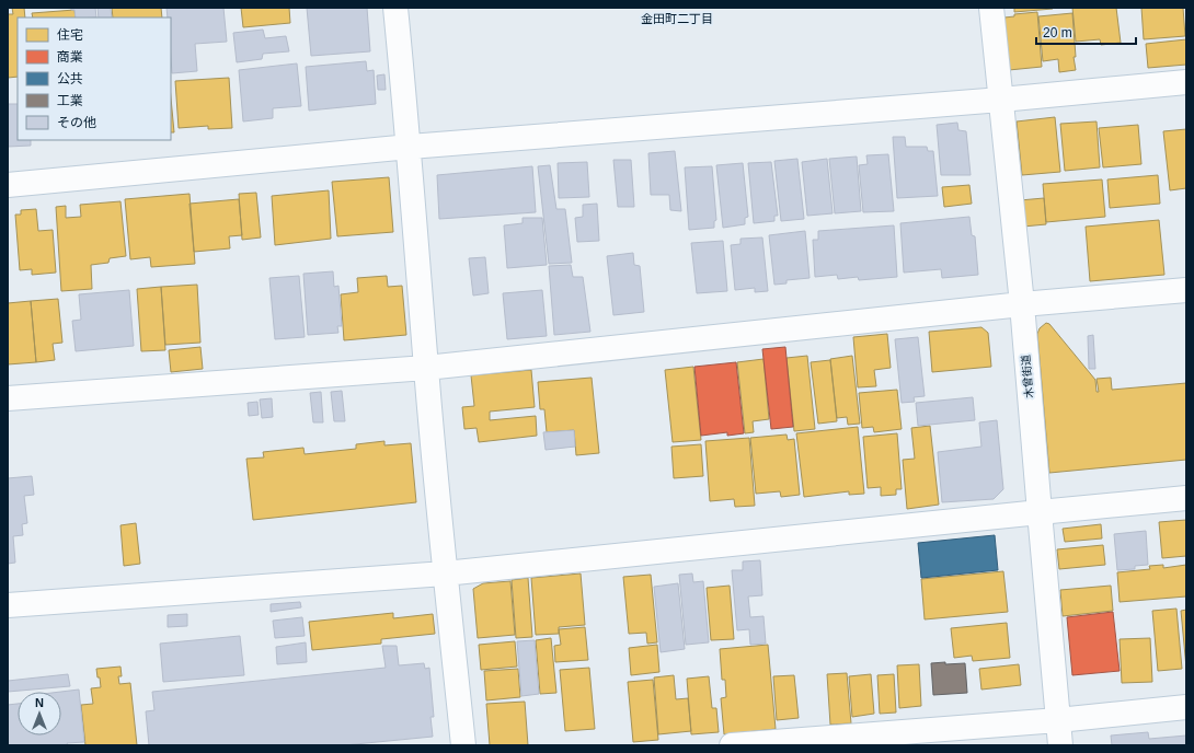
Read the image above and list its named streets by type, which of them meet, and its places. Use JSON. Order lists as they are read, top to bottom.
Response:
{
  "streets": {
    "street": ["木曾街道"]
  },
  "districts": ["金田町二丁目"],
  "legend": [
    "住宅",
    "商業",
    "公共",
    "工業",
    "その他"
  ],
  "scale_bar": "20 m",
  "north": "top"
}
